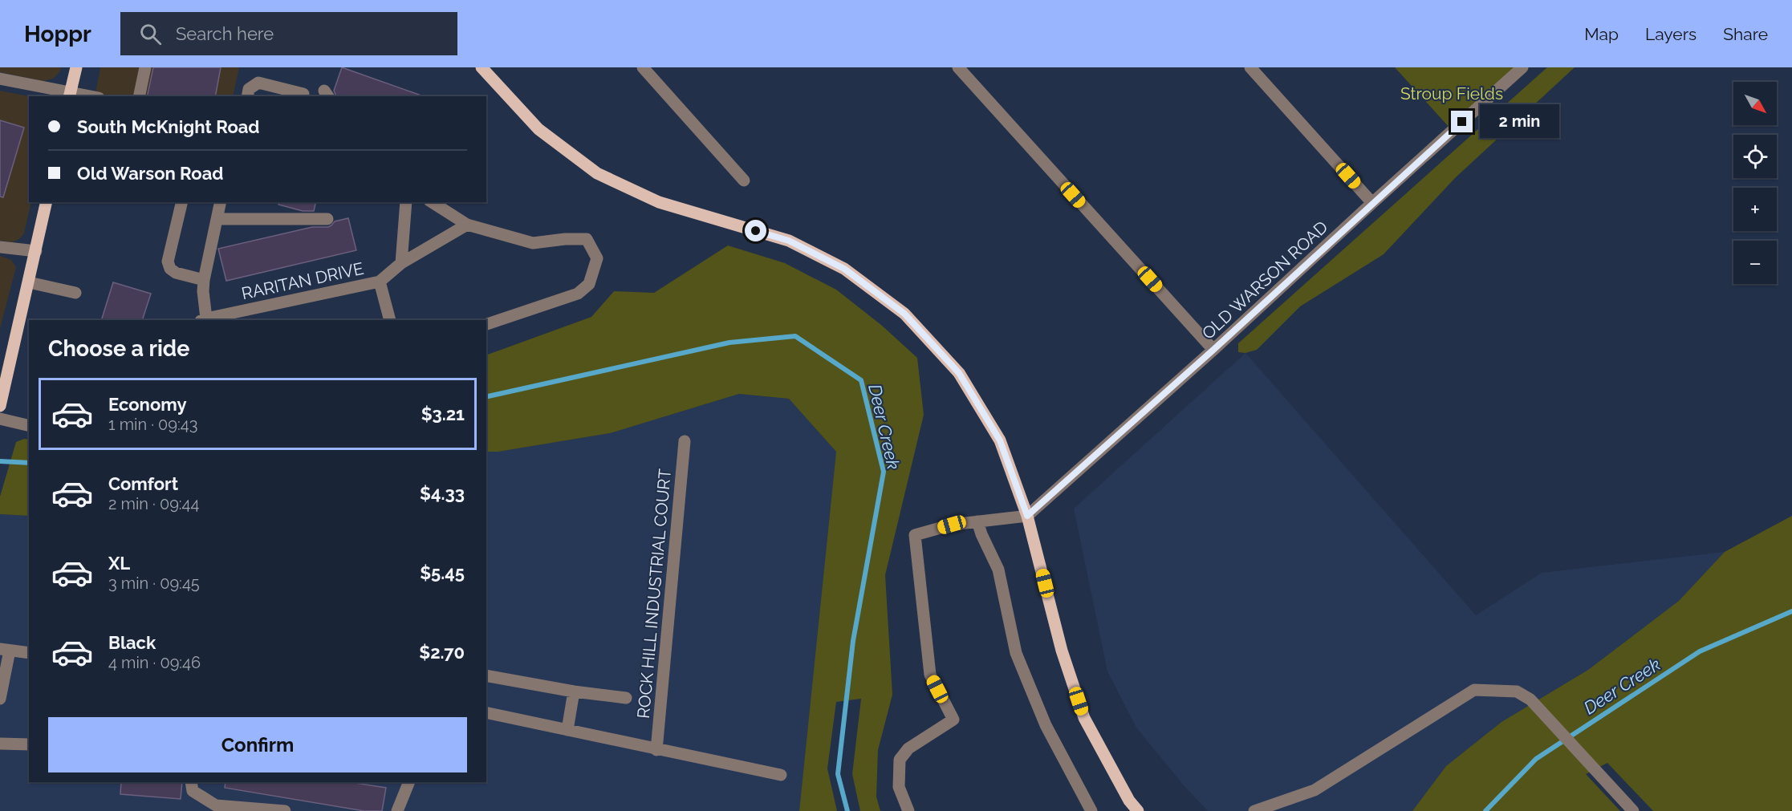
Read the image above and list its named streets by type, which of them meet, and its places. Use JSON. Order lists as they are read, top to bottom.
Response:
{
  "streets": {
    "street": ["OLD WARSON ROAD", "RARITAN DRIVE", "ROCK HILL INDUSTRIAL COURT"]
  },
  "water": ["Deer Creek"],
  "parks": ["Stroup Fields"],
  "north": "bottom right",
  "page": {
    "header": "Hoppr",
    "search": "Search here",
    "nav": ["Map", "Layers", "Share"],
    "map_buttons": ["+", "−"],
    "banner": ["South McKnight Road", "Old Warson Road"],
    "bubble": "2 min",
    "heading": "Choose a ride",
    "list": [
      {
        "name": "Economy",
        "note": "1 min · 09:43",
        "value": "$3.21"
      },
      {
        "name": "Comfort",
        "note": "2 min · 09:44",
        "value": "$4.33"
      },
      {
        "name": "XL",
        "note": "3 min · 09:45",
        "value": "$5.45"
      },
      {
        "name": "Black",
        "note": "4 min · 09:46",
        "value": "$2.70"
      }
    ],
    "buttons": "Confirm"
  }
}
